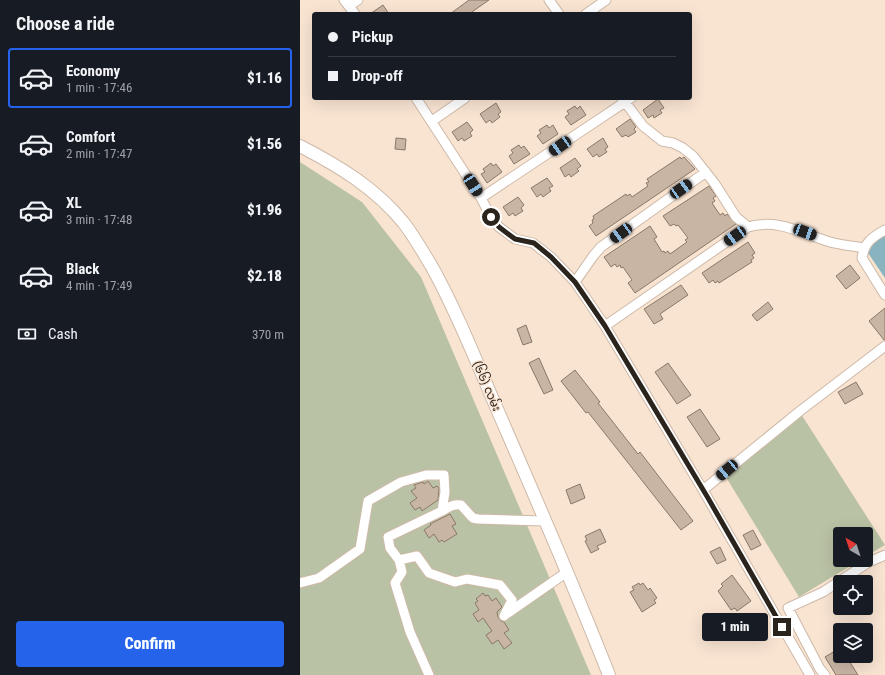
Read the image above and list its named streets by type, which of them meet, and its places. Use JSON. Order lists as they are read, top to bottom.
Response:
{
  "streets": {
    "street": ["(၆၆) လမ်း"]
  },
  "north": "top left",
  "page": {
    "heading": "Choose a ride",
    "banner": ["Pickup", "Drop-off"],
    "list": [
      {
        "name": "Economy",
        "note": "1 min · 17:46",
        "value": "$1.16"
      },
      {
        "name": "Comfort",
        "note": "2 min · 17:47",
        "value": "$1.56"
      },
      {
        "name": "XL",
        "note": "3 min · 17:48",
        "value": "$1.96"
      },
      {
        "name": "Black",
        "note": "4 min · 17:49",
        "value": "$2.18"
      }
    ],
    "pay": ["Cash", "370 m"],
    "buttons": "Confirm",
    "bubble": "1 min"
  }
}
